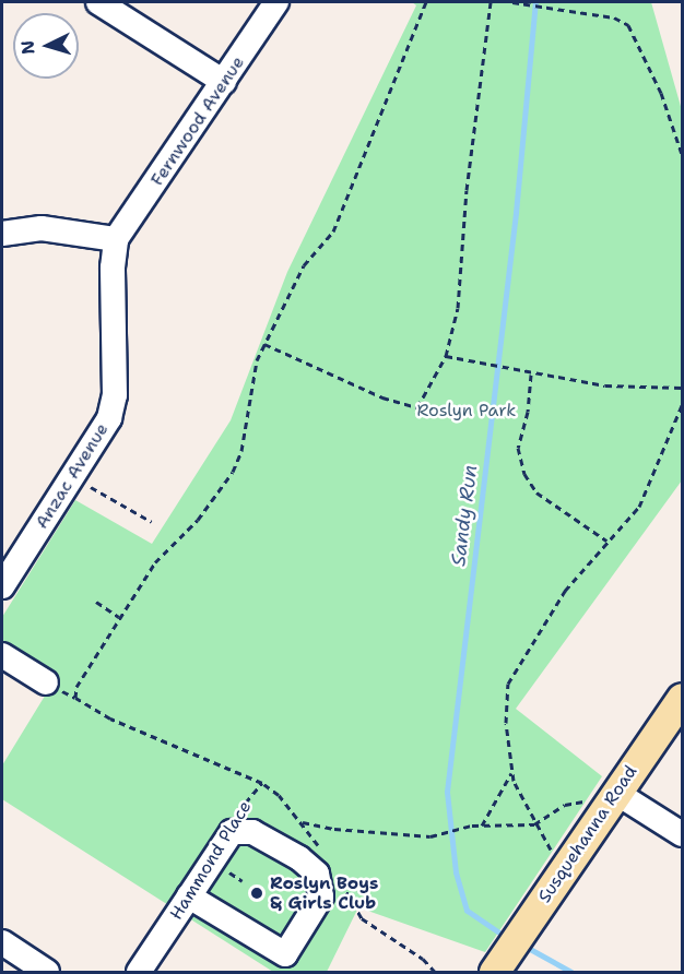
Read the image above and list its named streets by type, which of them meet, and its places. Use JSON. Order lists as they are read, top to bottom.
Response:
{
  "streets": {
    "main road": ["Susquehanna Road"],
    "street": ["Fernwood Avenue", "Anzac Avenue", "Hammond Place"]
  },
  "crossings": [
    ["Fernwood Avenue", "Anzac Avenue"]
  ],
  "water": ["Sandy Run"],
  "parks": ["Roslyn Park"],
  "places": ["Roslyn Boys & Girls Club"],
  "north": "left"
}
